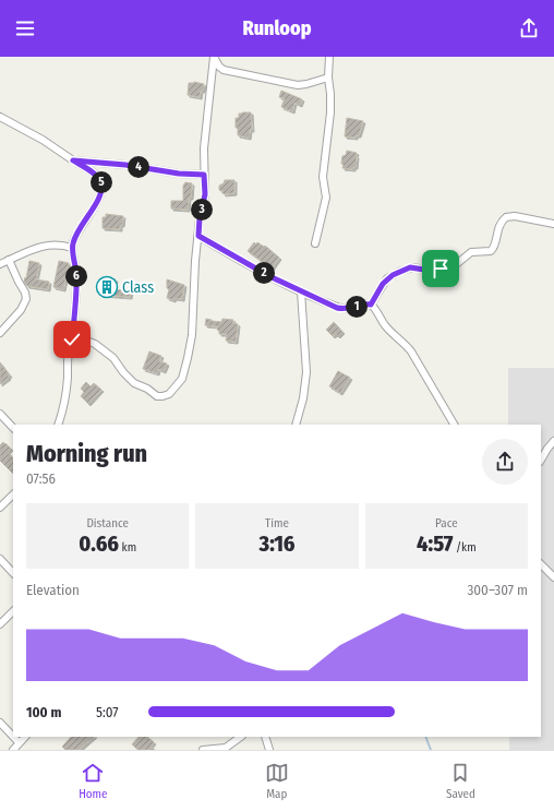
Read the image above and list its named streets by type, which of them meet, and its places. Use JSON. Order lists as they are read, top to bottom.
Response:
{
  "places": {
    "building": ["Class"]
  },
  "page": {
    "header": "Runloop",
    "pins": [
      "4",
      "5",
      "3",
      "2",
      "6",
      "1"
    ],
    "heading": ["Morning run", "07:56"],
    "stats": [
      ["Distance", "0.66 km"],
      ["Time", "3:16"],
      ["Pace", "4:57 /km"]
    ],
    "chart": ["Elevation", "300–307 m"],
    "list": [
      {
        "name": "100 m",
        "note": "5:07"
      }
    ],
    "tabs": ["Home", "Map", "Saved"]
  }
}
